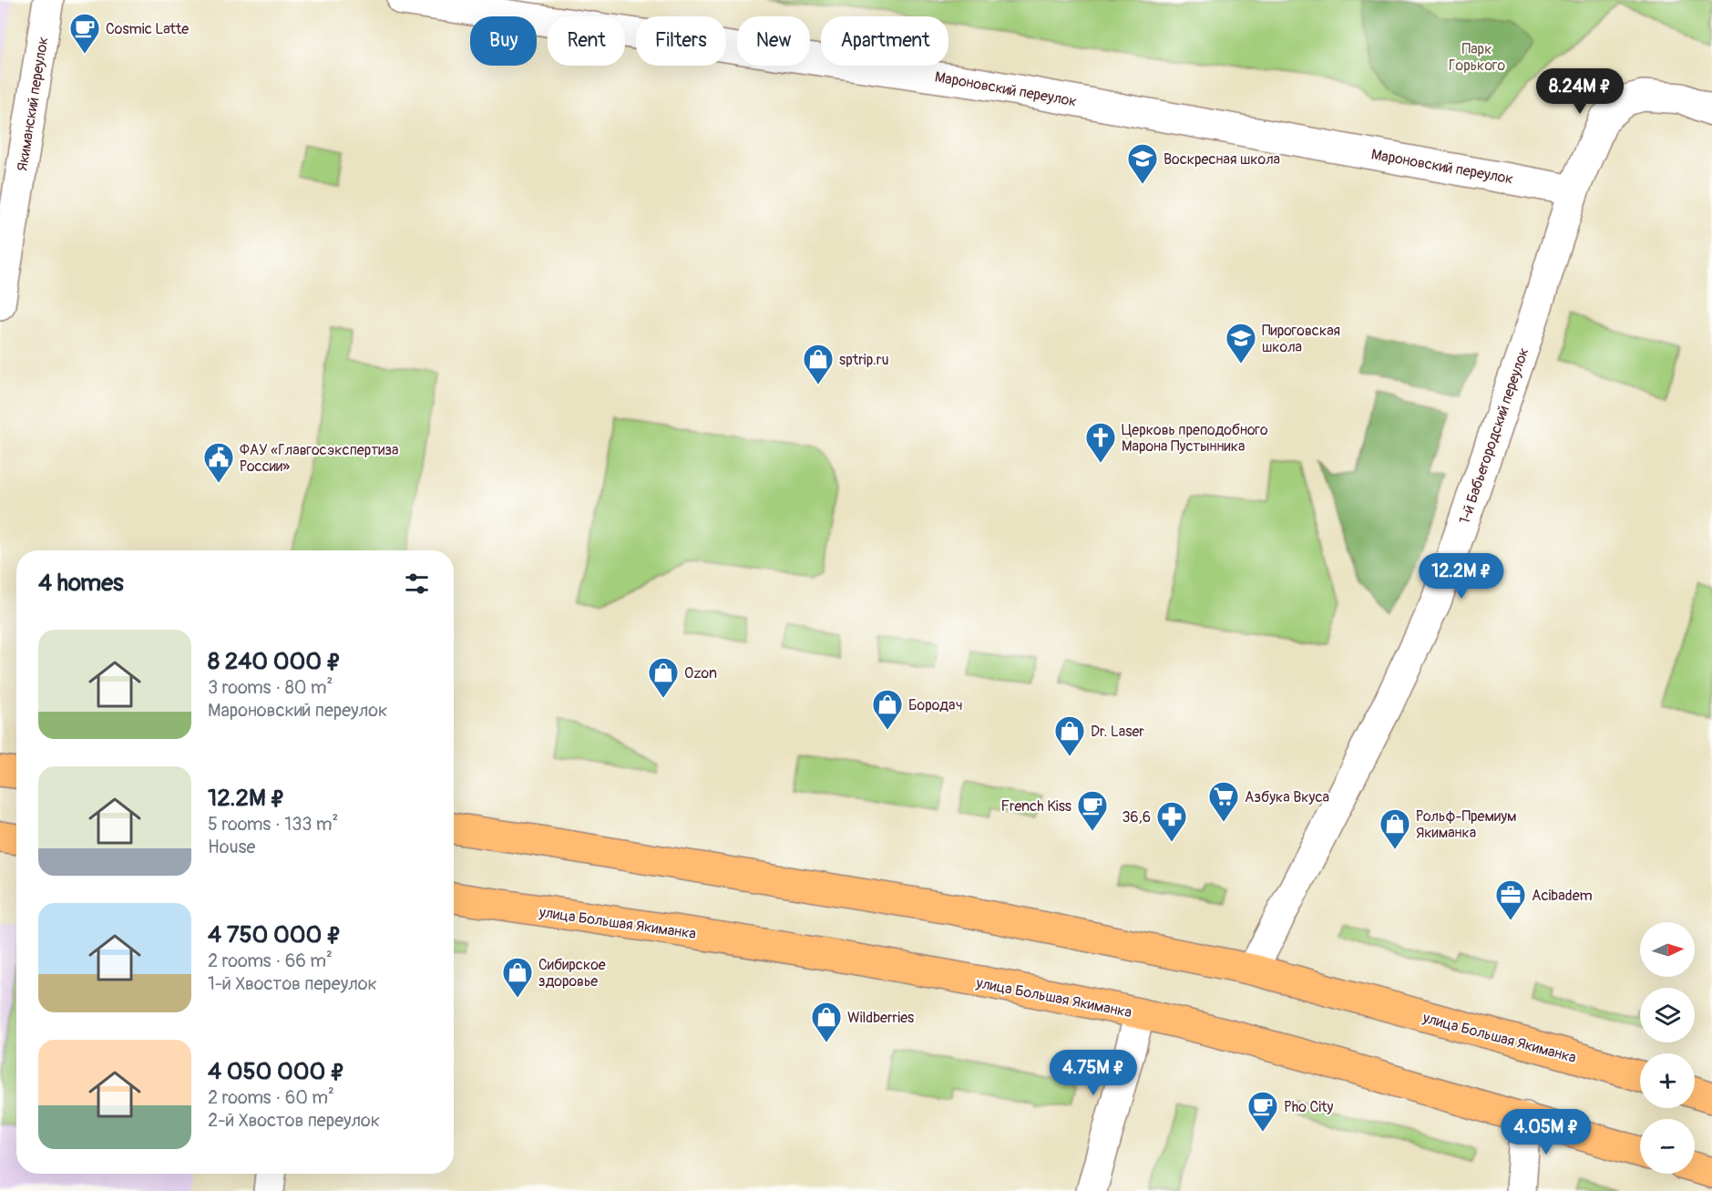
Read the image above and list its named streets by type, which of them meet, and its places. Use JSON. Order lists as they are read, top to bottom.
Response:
{
  "streets": {
    "main road": ["улица Большая Якиманка"],
    "street": ["Мароновский переулок", "Якиманский переулок", "1-й Бабьегородский переулок"]
  },
  "crossings": [
    ["Мароновский переулок", "1-й Бабьегородский переулок"],
    ["1-й Бабьегородский переулок", "улица Большая Якиманка"]
  ],
  "parks": ["Парк Горького"],
  "places": {
    "cafe": ["Cosmic Latte", "French Kiss", "Pho City"],
    "school or university": ["Воскресная школа", "Пироговская школа"],
    "shop": [
      "sptrip.ru",
      "Ozon",
      "Бородач",
      "Dr. Laser",
      "Рольф-Премиум Якиманка",
      "Сибирское здоровье",
      "Wildberries"
    ],
    "church": ["Церковь преподобного Марона Пустынника"],
    "public building": ["ФАУ «Главгосэкспертиза России»"],
    "supermarket": ["Азбука Вкуса"],
    "pharmacy": ["36,6"],
    "office": ["Acibadem"]
  },
  "north": "right",
  "page": {
    "chip": [
      "Buy",
      "Rent",
      "Filters",
      "New",
      "Apartment"
    ],
    "price": [
      "8.24M ₽",
      "12.2M ₽",
      "4.75M ₽",
      "4.05M ₽"
    ],
    "heading": "4 homes",
    "list": [
      {
        "name": "8 240 000 ₽",
        "note": "3 rooms · 80 m² · Мароновский переулок"
      },
      {
        "name": "12.2M ₽",
        "note": "5 rooms · 133 m² · House"
      },
      {
        "name": "4 750 000 ₽",
        "note": "2 rooms · 66 m² · 1-й Хвостов переулок"
      },
      {
        "name": "4 050 000 ₽",
        "note": "2 rooms · 60 m² · 2-й Хвостов переулок"
      }
    ],
    "map_buttons": ["+", "−"]
  }
}
